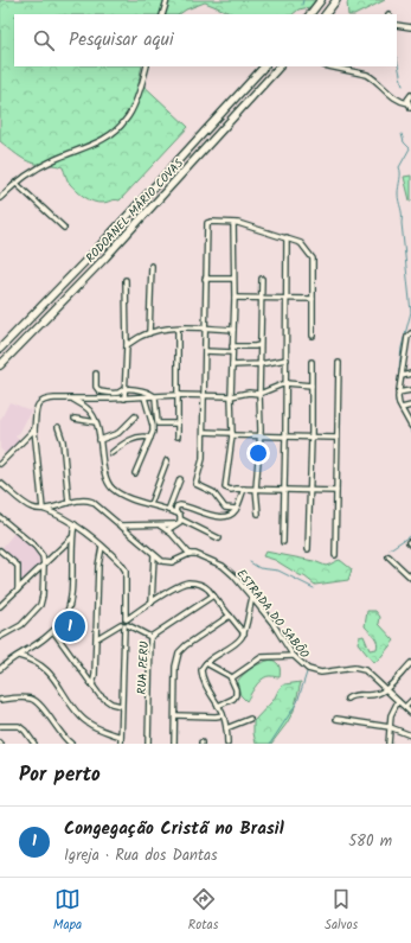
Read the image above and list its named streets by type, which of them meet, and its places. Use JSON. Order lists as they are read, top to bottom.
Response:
{
  "streets": {
    "highway": ["RODOANEL MÁRIO COVAS"],
    "street": ["ESTRADA DO SABÔO", "RUA PERU"]
  },
  "page": {
    "search": "Pesquisar aqui",
    "pins": "1",
    "heading": "Por perto",
    "list": [
      {
        "mark": "1",
        "name": "Congegação Cristã no Brasil",
        "note": "Igreja · Rua dos Dantas",
        "value": "580 m"
      }
    ],
    "nav": ["Mapa", "Rotas", "Salvos"]
  }
}
